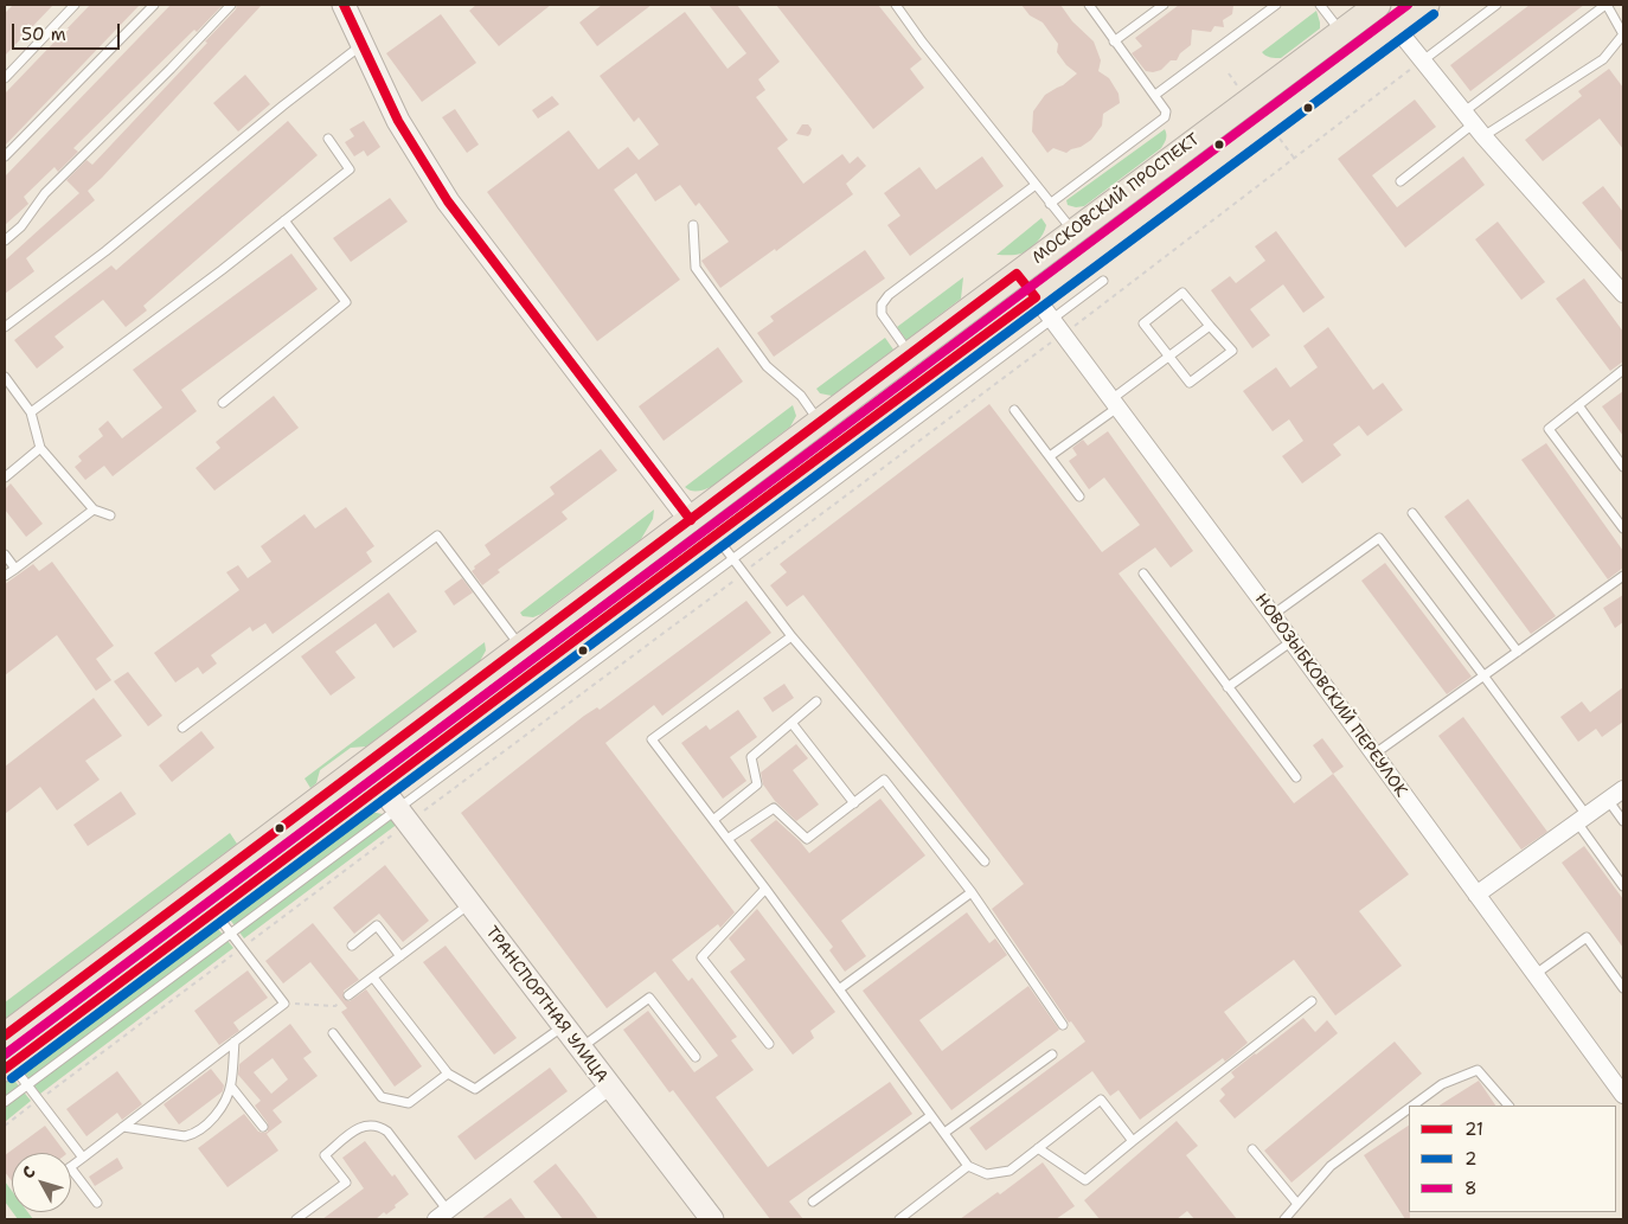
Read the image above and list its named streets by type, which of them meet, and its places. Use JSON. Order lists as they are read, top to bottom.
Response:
{
  "streets": {
    "main road": ["МОСКОВСКИЙ ПРОСПЕКТ"],
    "street": ["НОВОЗЫБКОВСКИЙ ПЕРЕУЛОК", "ТРАНСПОРТНАЯ УЛИЦА"]
  },
  "crossings": [
    ["МОСКОВСКИЙ ПРОСПЕКТ", "НОВОЗЫБКОВСКИЙ ПЕРЕУЛОК"],
    ["МОСКОВСКИЙ ПРОСПЕКТ", "ТРАНСПОРТНАЯ УЛИЦА"]
  ],
  "lines": ["transit line 21", "transit line 8", "transit line 2"],
  "legend": ["21", "2", "8"],
  "scale_bar": "50 m",
  "north": "top left"
}
